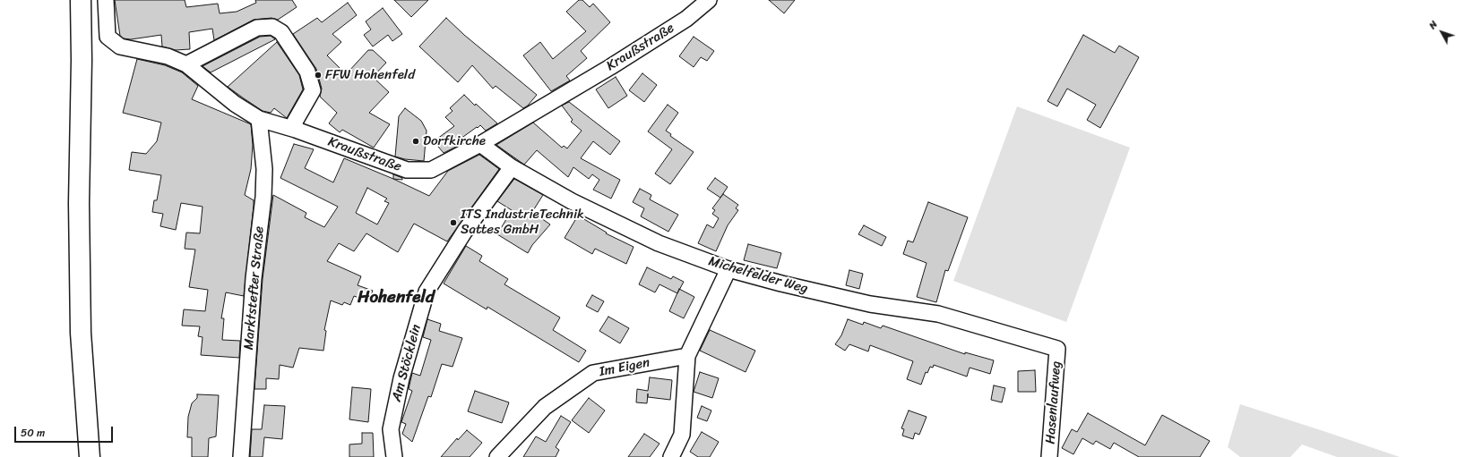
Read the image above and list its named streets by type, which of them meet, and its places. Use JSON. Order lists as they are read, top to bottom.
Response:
{
  "streets": {
    "street": [
      "Kraußstraße",
      "Michelfelder Weg",
      "Marktstefter Straße",
      "Am Stöcklein",
      "Im Eigen",
      "Hasenlaufweg"
    ]
  },
  "crossings": [
    ["Kraußstraße", "Michelfelder Weg"],
    ["Kraußstraße", "Marktstefter Straße"],
    ["Michelfelder Weg", "Am Stöcklein"],
    ["Michelfelder Weg", "Hasenlaufweg"]
  ],
  "districts": ["Hohenfeld"],
  "places": ["FFW Hohenfeld", "Dorfkirche", "ITS IndustrieTechnik Sattes GmbH"],
  "scale_bar": "50 m",
  "north": "top left"
}
